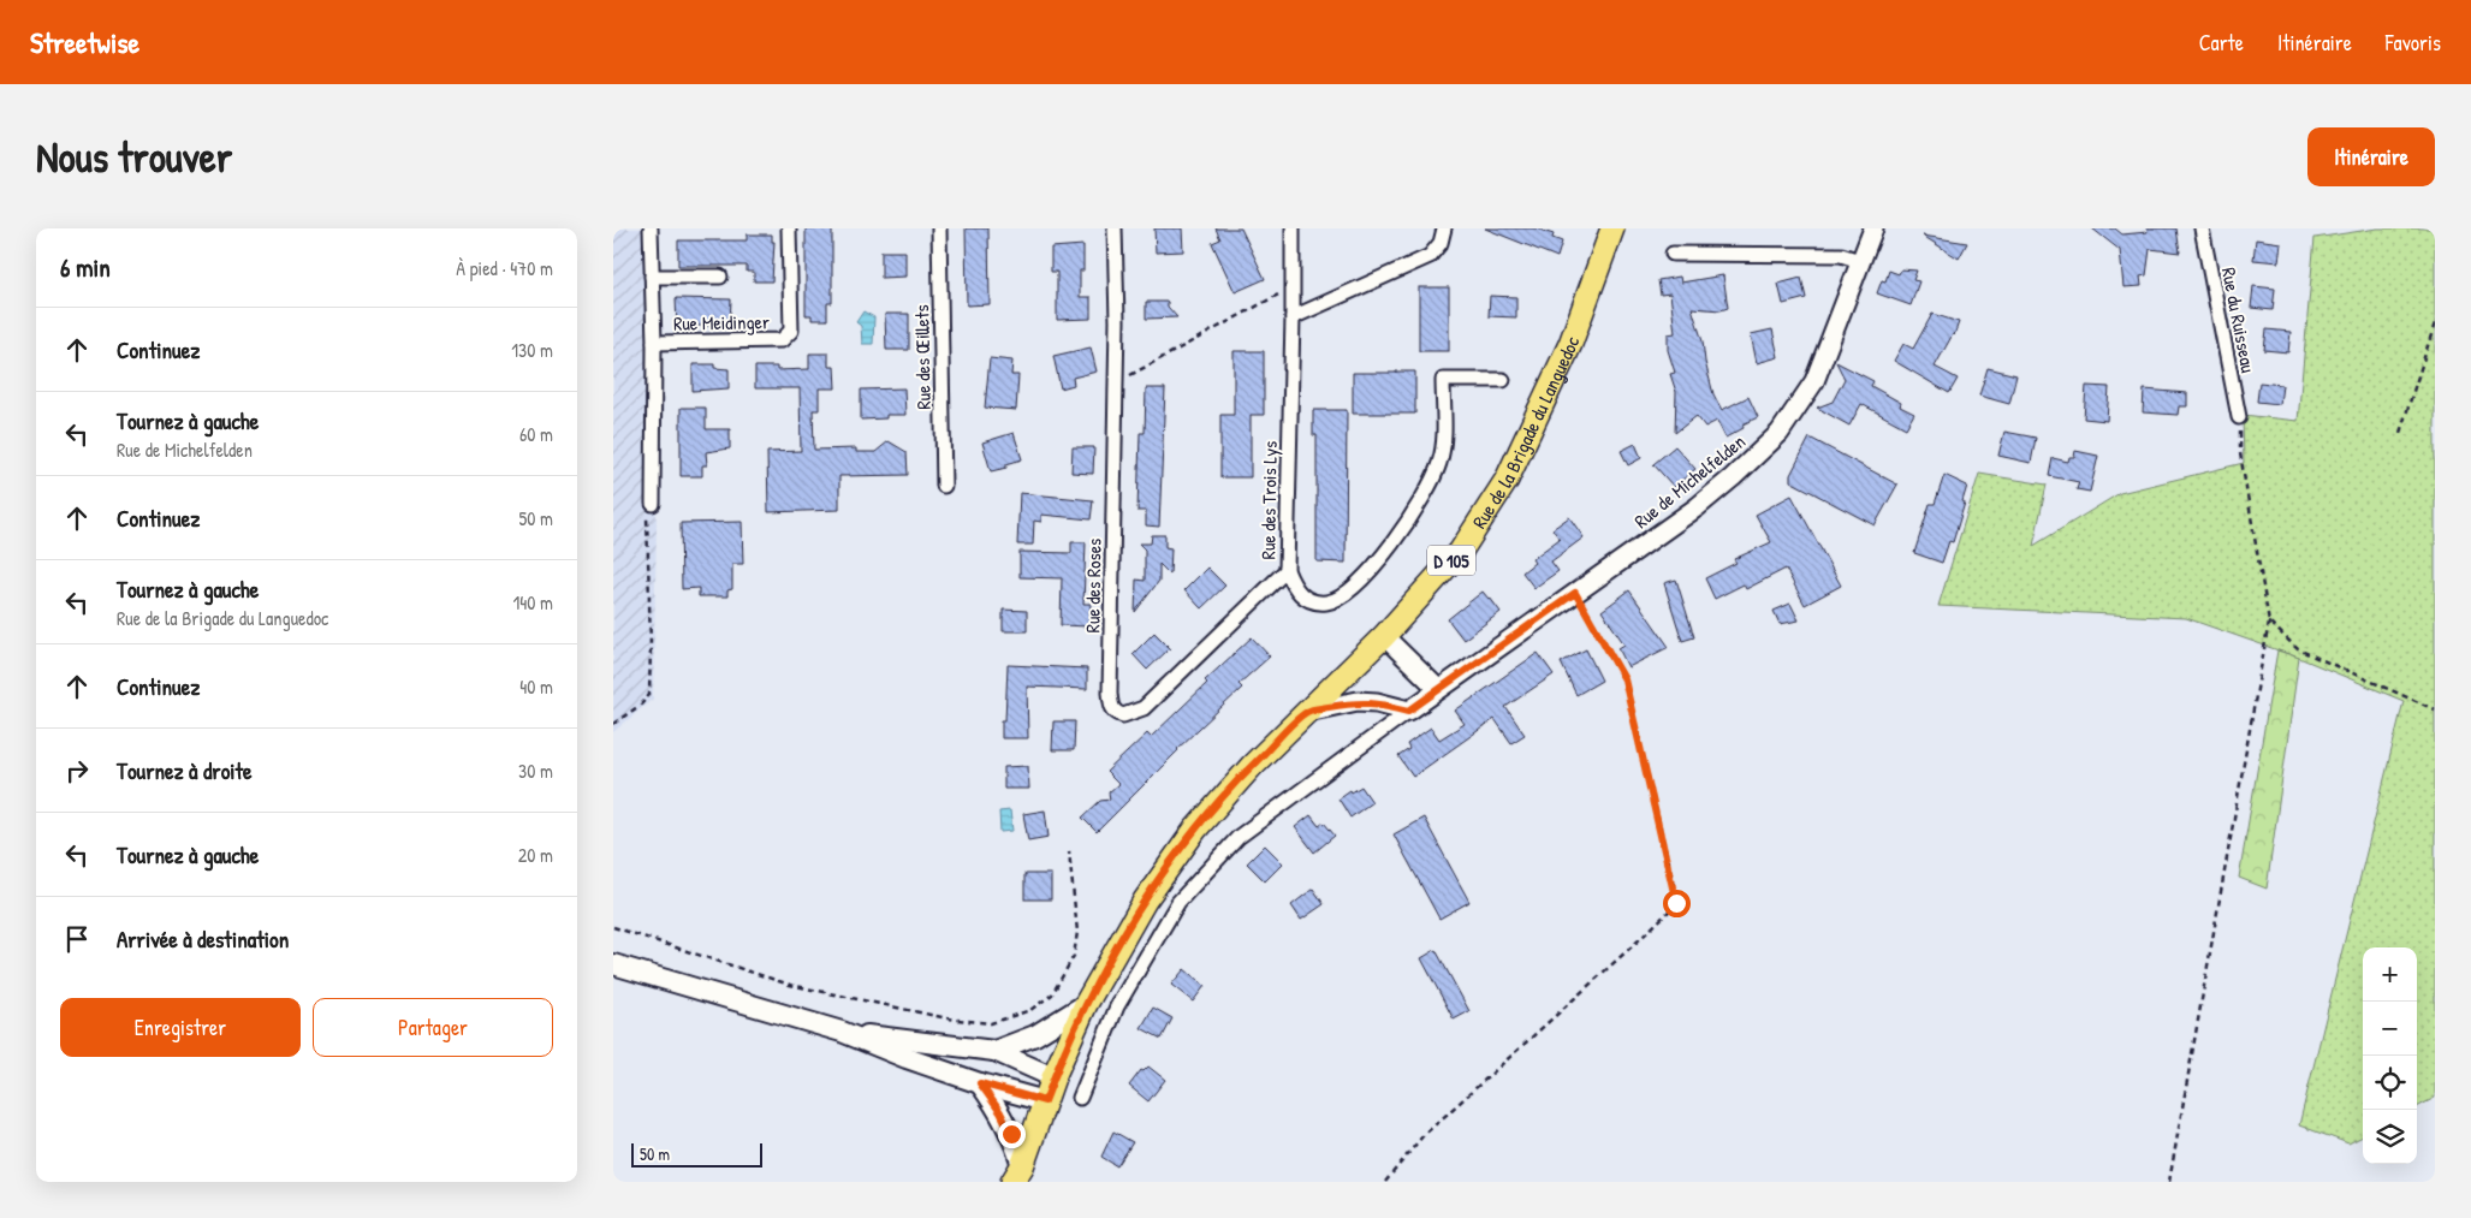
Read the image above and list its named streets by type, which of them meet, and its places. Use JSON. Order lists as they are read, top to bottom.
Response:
{
  "streets": {
    "main road": ["Rue de la Brigade du Languedoc", "D 105"],
    "street": [
      "Rue du Ruisseau",
      "Rue Meidinger",
      "Rue des Œillets",
      "Rue de Michelfelden",
      "Rue des Trois Lys",
      "Rue des Roses"
    ]
  },
  "crossings": [
    ["Rue de la Brigade du Languedoc", "D 105"],
    ["Rue des Trois Lys", "Rue des Roses"]
  ],
  "scale_bar": "50 m",
  "page": {
    "header": "Streetwise",
    "nav": ["Carte", "Itinéraire", "Favoris"],
    "buttons": [
      "Itinéraire",
      ["Enregistrer", "Partager"]
    ],
    "title": "Nous trouver",
    "heading": ["6 min", "À pied · 470 m"],
    "list": [
      ["Continuez", "130 m"],
      ["Tournez à gauche", "Rue de Michelfelden", "60 m"],
      ["Continuez", "50 m"],
      ["Tournez à gauche", "Rue de la Brigade du Languedoc", "140 m"],
      ["Continuez", "40 m"],
      ["Tournez à droite", "30 m"],
      ["Tournez à gauche", "20 m"],
      "Arrivée à destination"
    ],
    "map_buttons": ["+", "−"],
    "scale": "50 m"
  }
}
